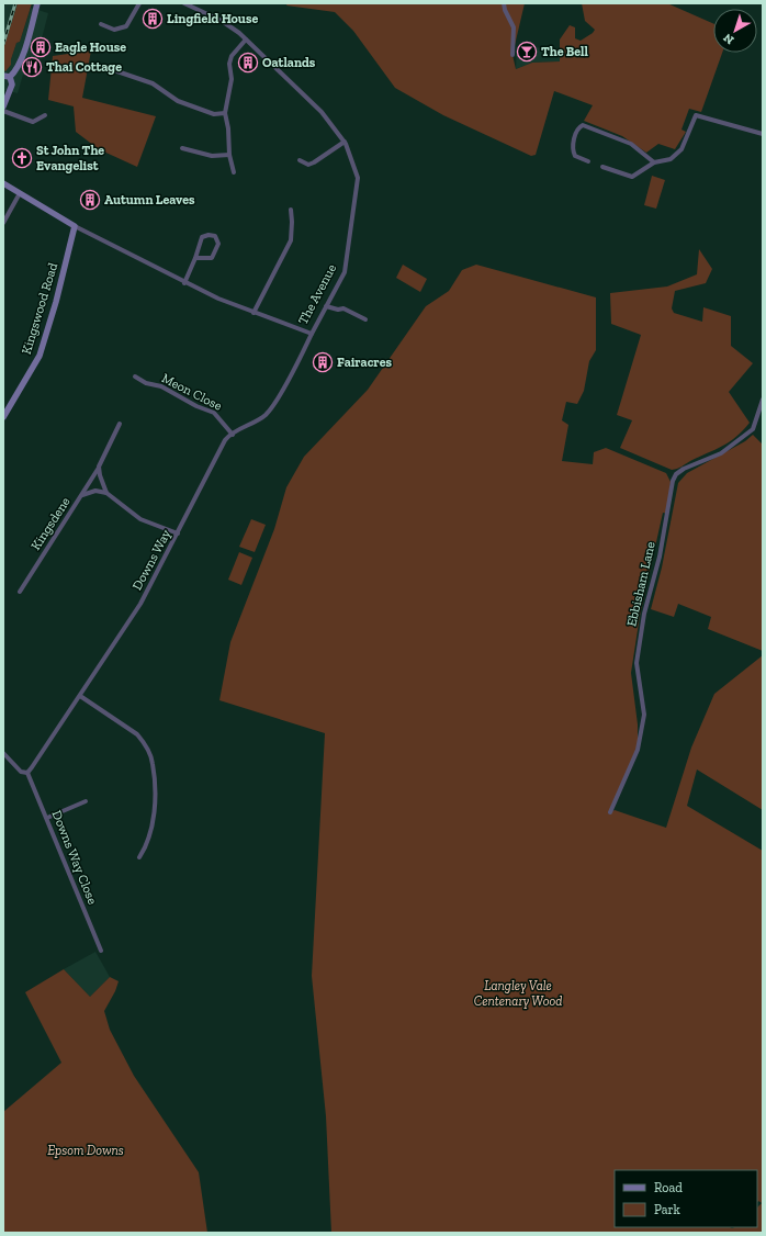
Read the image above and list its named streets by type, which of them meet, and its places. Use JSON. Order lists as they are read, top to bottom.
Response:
{
  "streets": {
    "street": [
      "The Avenue",
      "Kingswood Road",
      "Meon Close",
      "Kingsdene",
      "Downs Way",
      "Ebbisham Lane",
      "Downs Way Close"
    ]
  },
  "crossings": [
    ["The Avenue", "Kingswood Road"],
    ["The Avenue", "Downs Way"],
    ["Meon Close", "Downs Way"],
    ["Downs Way", "Downs Way Close"]
  ],
  "parks": ["Langley Vale Centenary Wood", "Epsom Downs"],
  "places": {
    "building": [
      "Lingfield House",
      "Eagle House",
      "Oatlands",
      "Autumn Leaves",
      "Fairacres"
    ],
    "bar": ["The Bell"],
    "restaurant": ["Thai Cottage"],
    "church": ["St John The Evangelist"]
  },
  "legend": ["Road", "Park"],
  "north": "bottom left"
}
